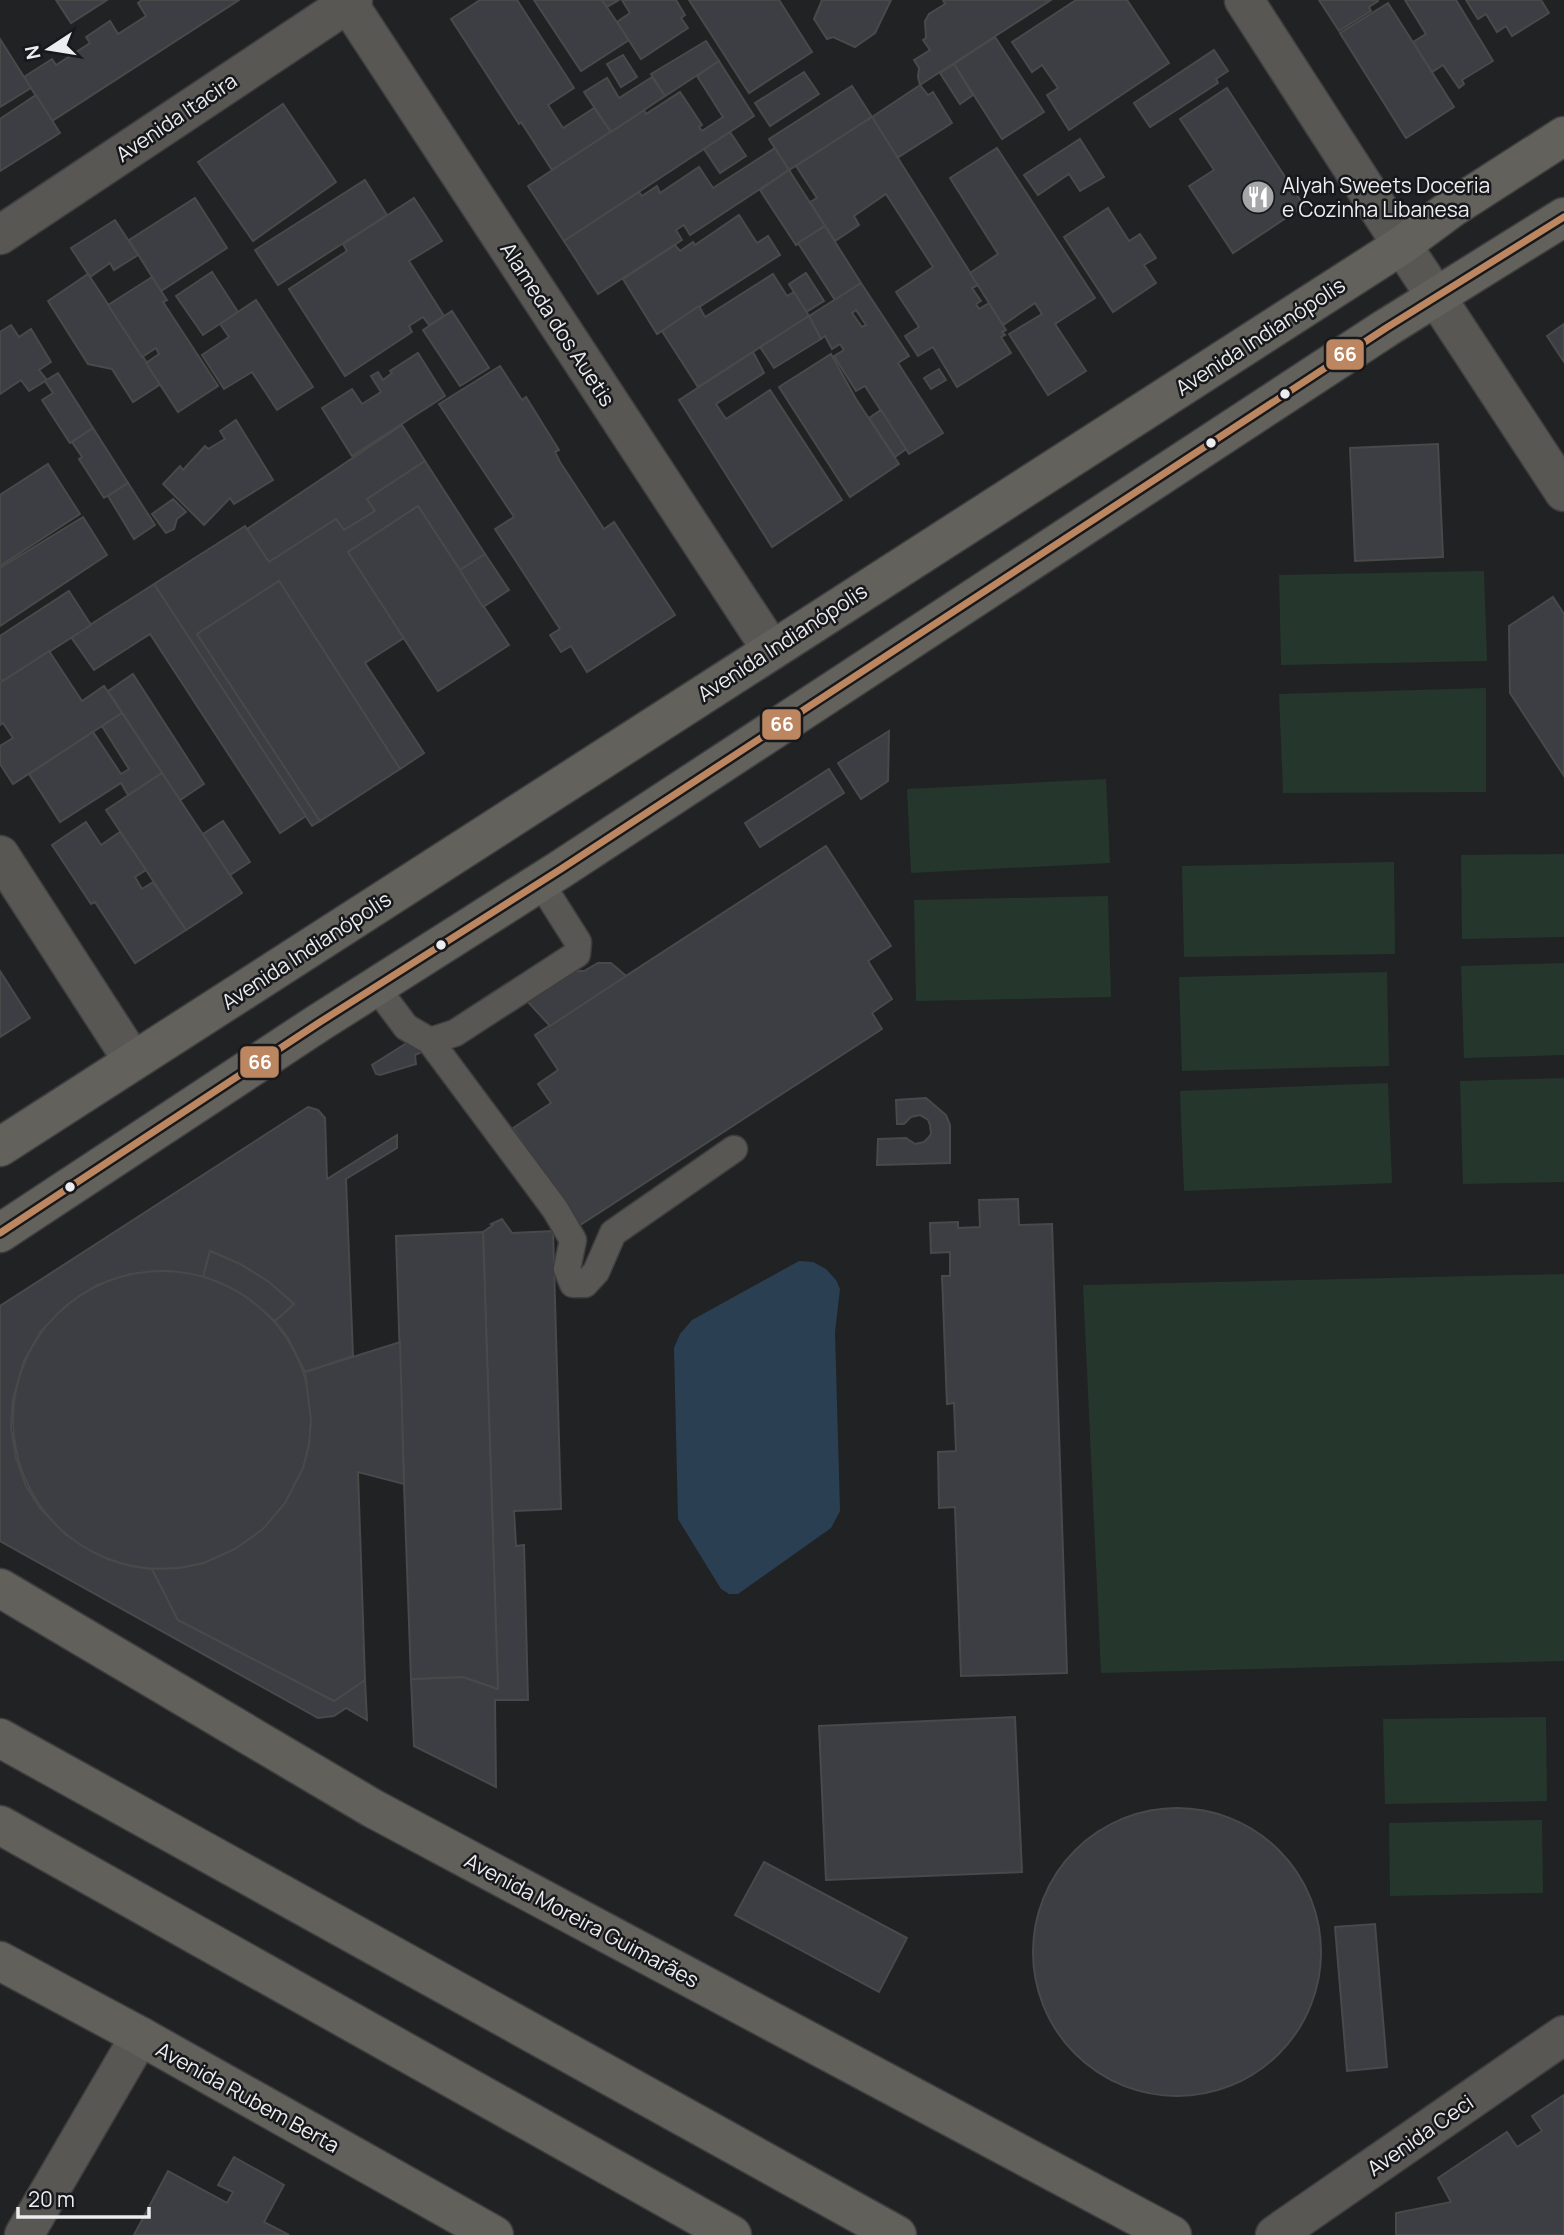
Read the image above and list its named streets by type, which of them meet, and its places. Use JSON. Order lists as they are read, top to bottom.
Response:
{
  "streets": {
    "highway": ["Avenida Moreira Guimarães", "Avenida Rubem Berta"],
    "main road": ["Avenida Indianópolis"],
    "street": ["Avenida Itacira", "Alameda dos Auetis", "Avenida Ceci"]
  },
  "crossings": [
    ["Avenida Itacira", "Alameda dos Auetis"],
    ["Alameda dos Auetis", "Avenida Indianópolis"]
  ],
  "places": {
    "restaurant": ["Alyah Sweets Doceria e Cozinha Libanesa"]
  },
  "lines": ["transit line 66"],
  "scale_bar": "20 m",
  "north": "left"
}
